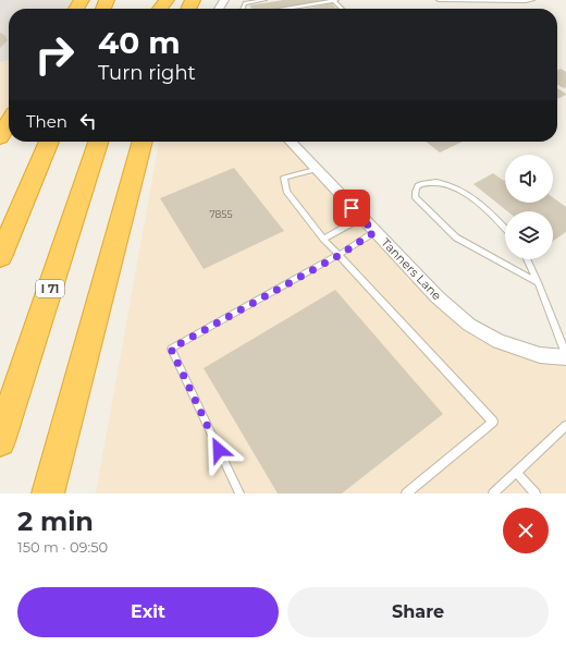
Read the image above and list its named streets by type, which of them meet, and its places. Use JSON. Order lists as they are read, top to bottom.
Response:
{
  "streets": {
    "highway": ["I 71"],
    "street": ["Tanners Lane"]
  },
  "house_numbers": ["7855"],
  "page": {
    "turn": ["40 m", "Turn right"],
    "then": "Then",
    "heading": ["2 min", "150 m · 09:50"],
    "buttons": ["Exit", "Share"]
  }
}
